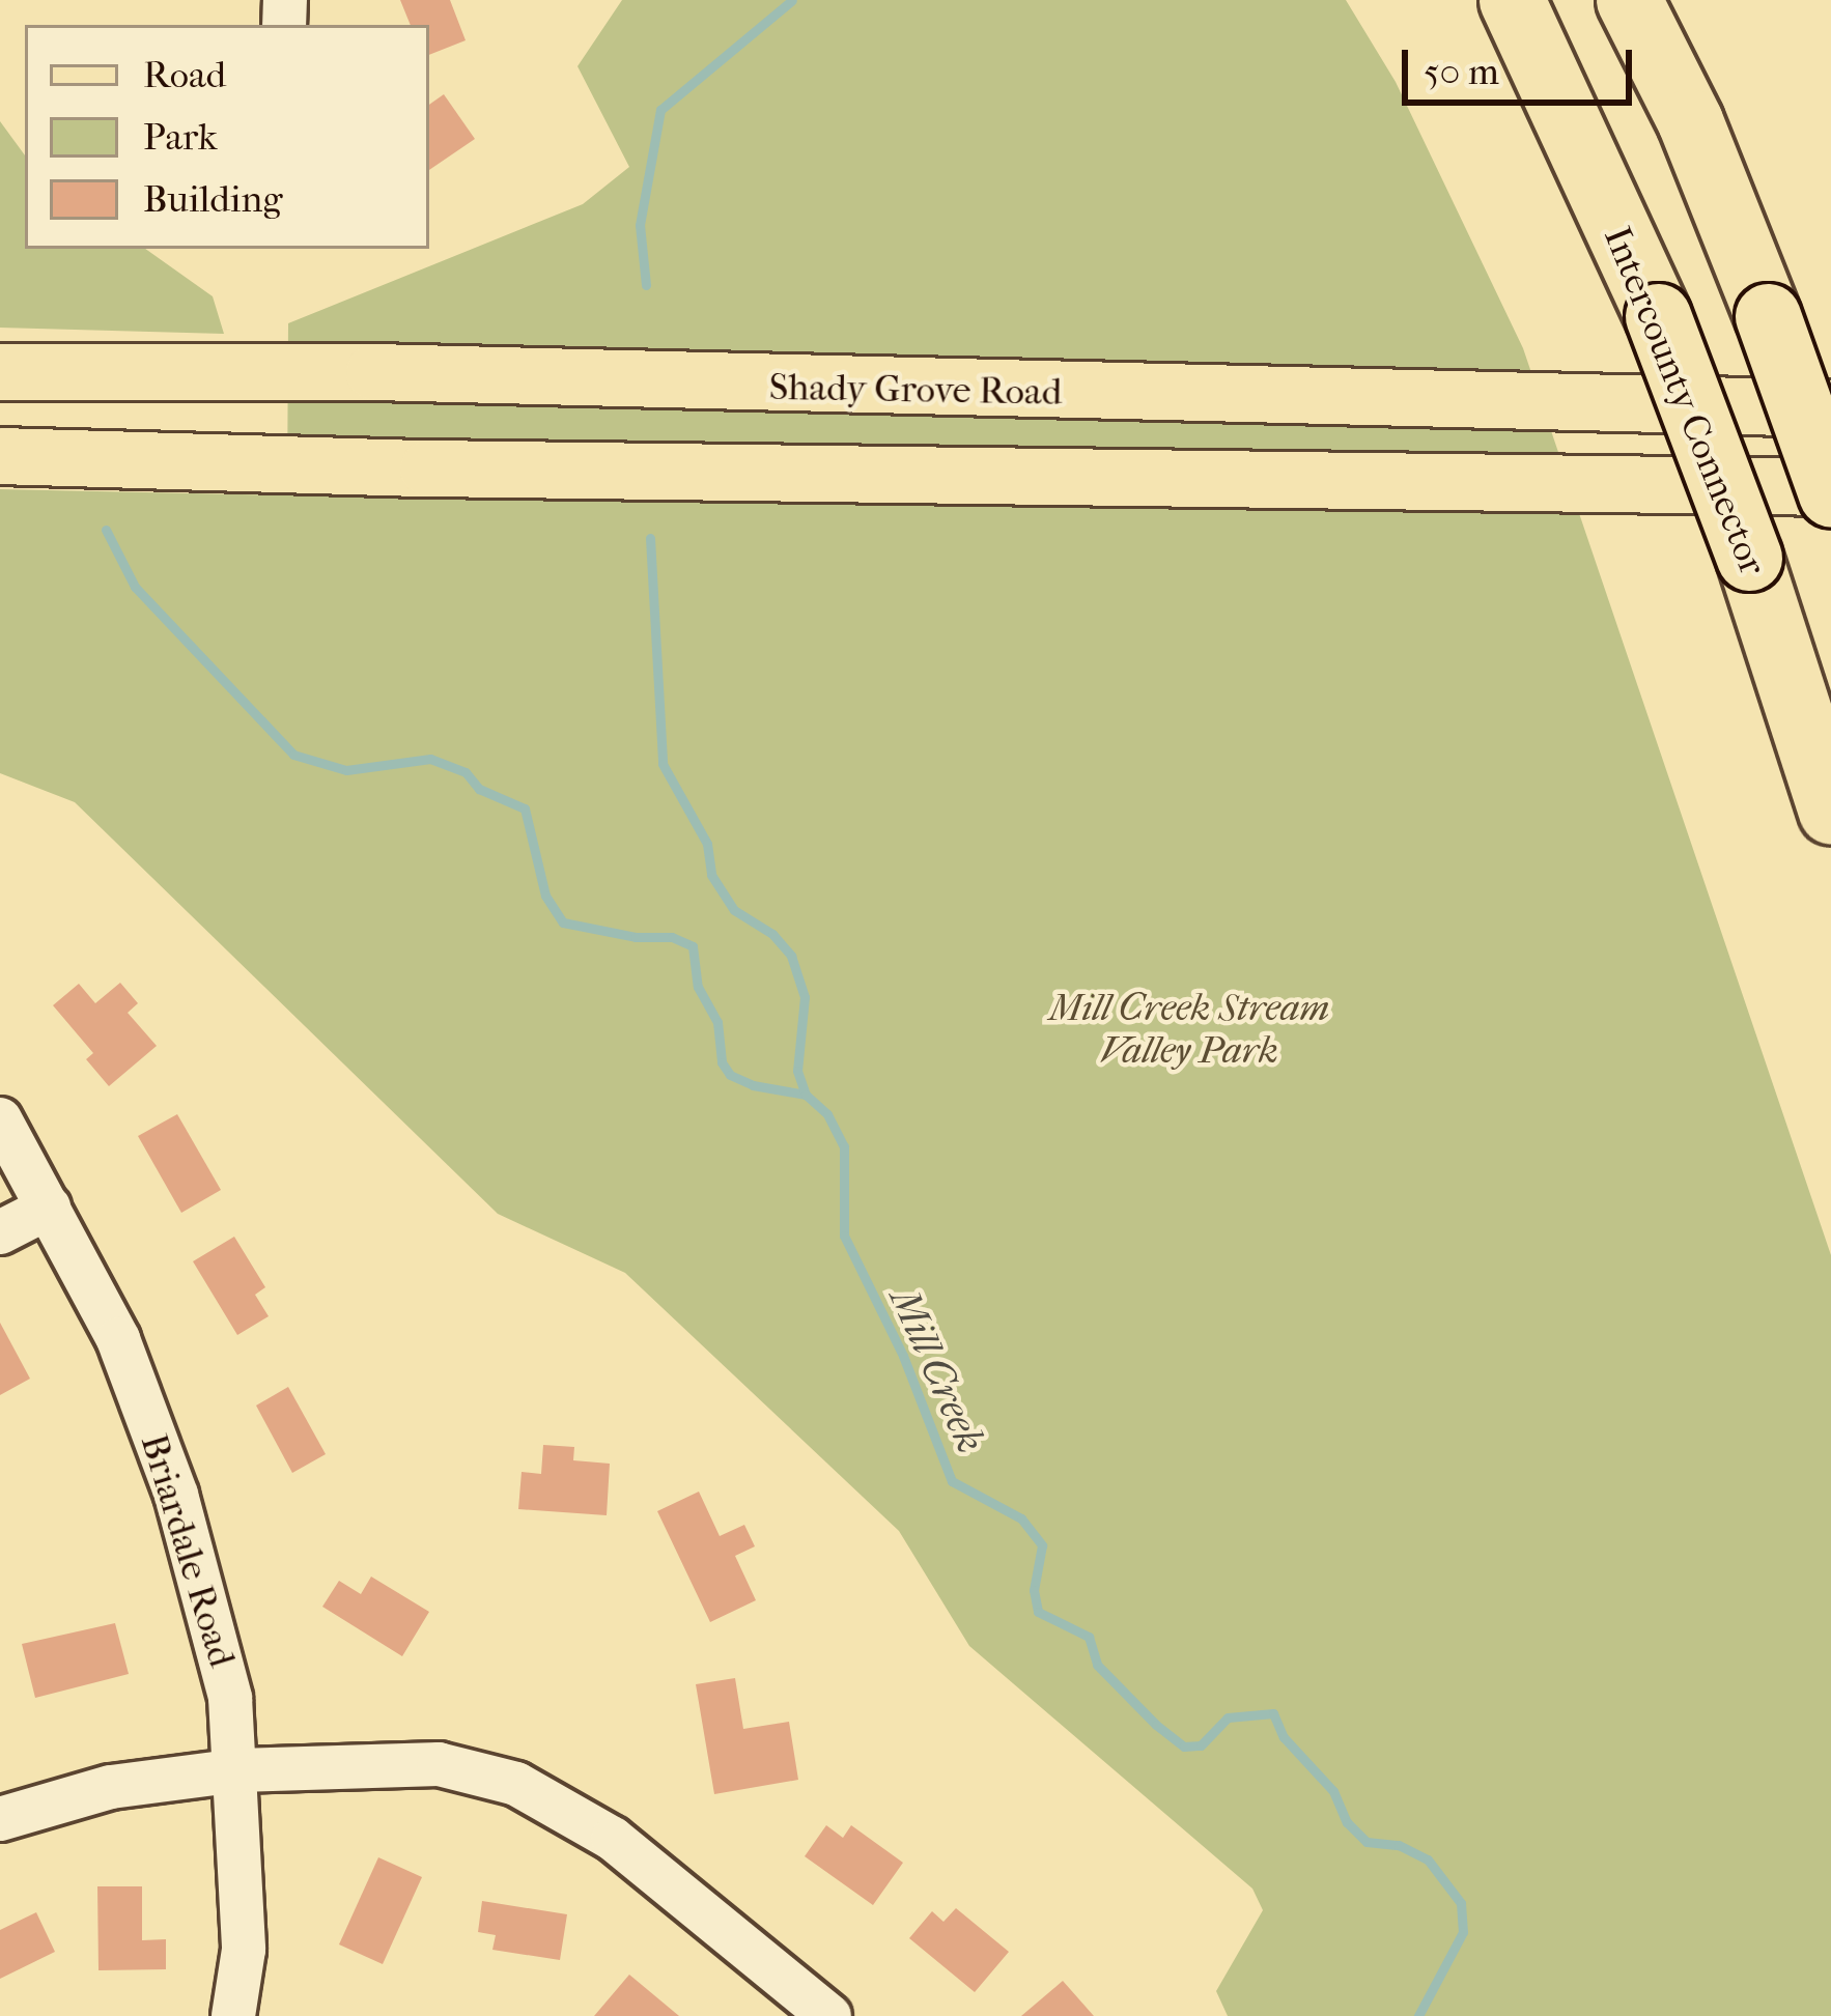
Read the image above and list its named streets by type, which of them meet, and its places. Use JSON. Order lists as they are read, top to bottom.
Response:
{
  "streets": {
    "highway": ["Intercounty Connector"],
    "main road": ["Shady Grove Road"],
    "street": ["Briardale Road"]
  },
  "water": ["Mill Creek"],
  "parks": ["Mill Creek Stream Valley Park"],
  "legend": ["Road", "Park", "Building"],
  "scale_bar": "50 m"
}
